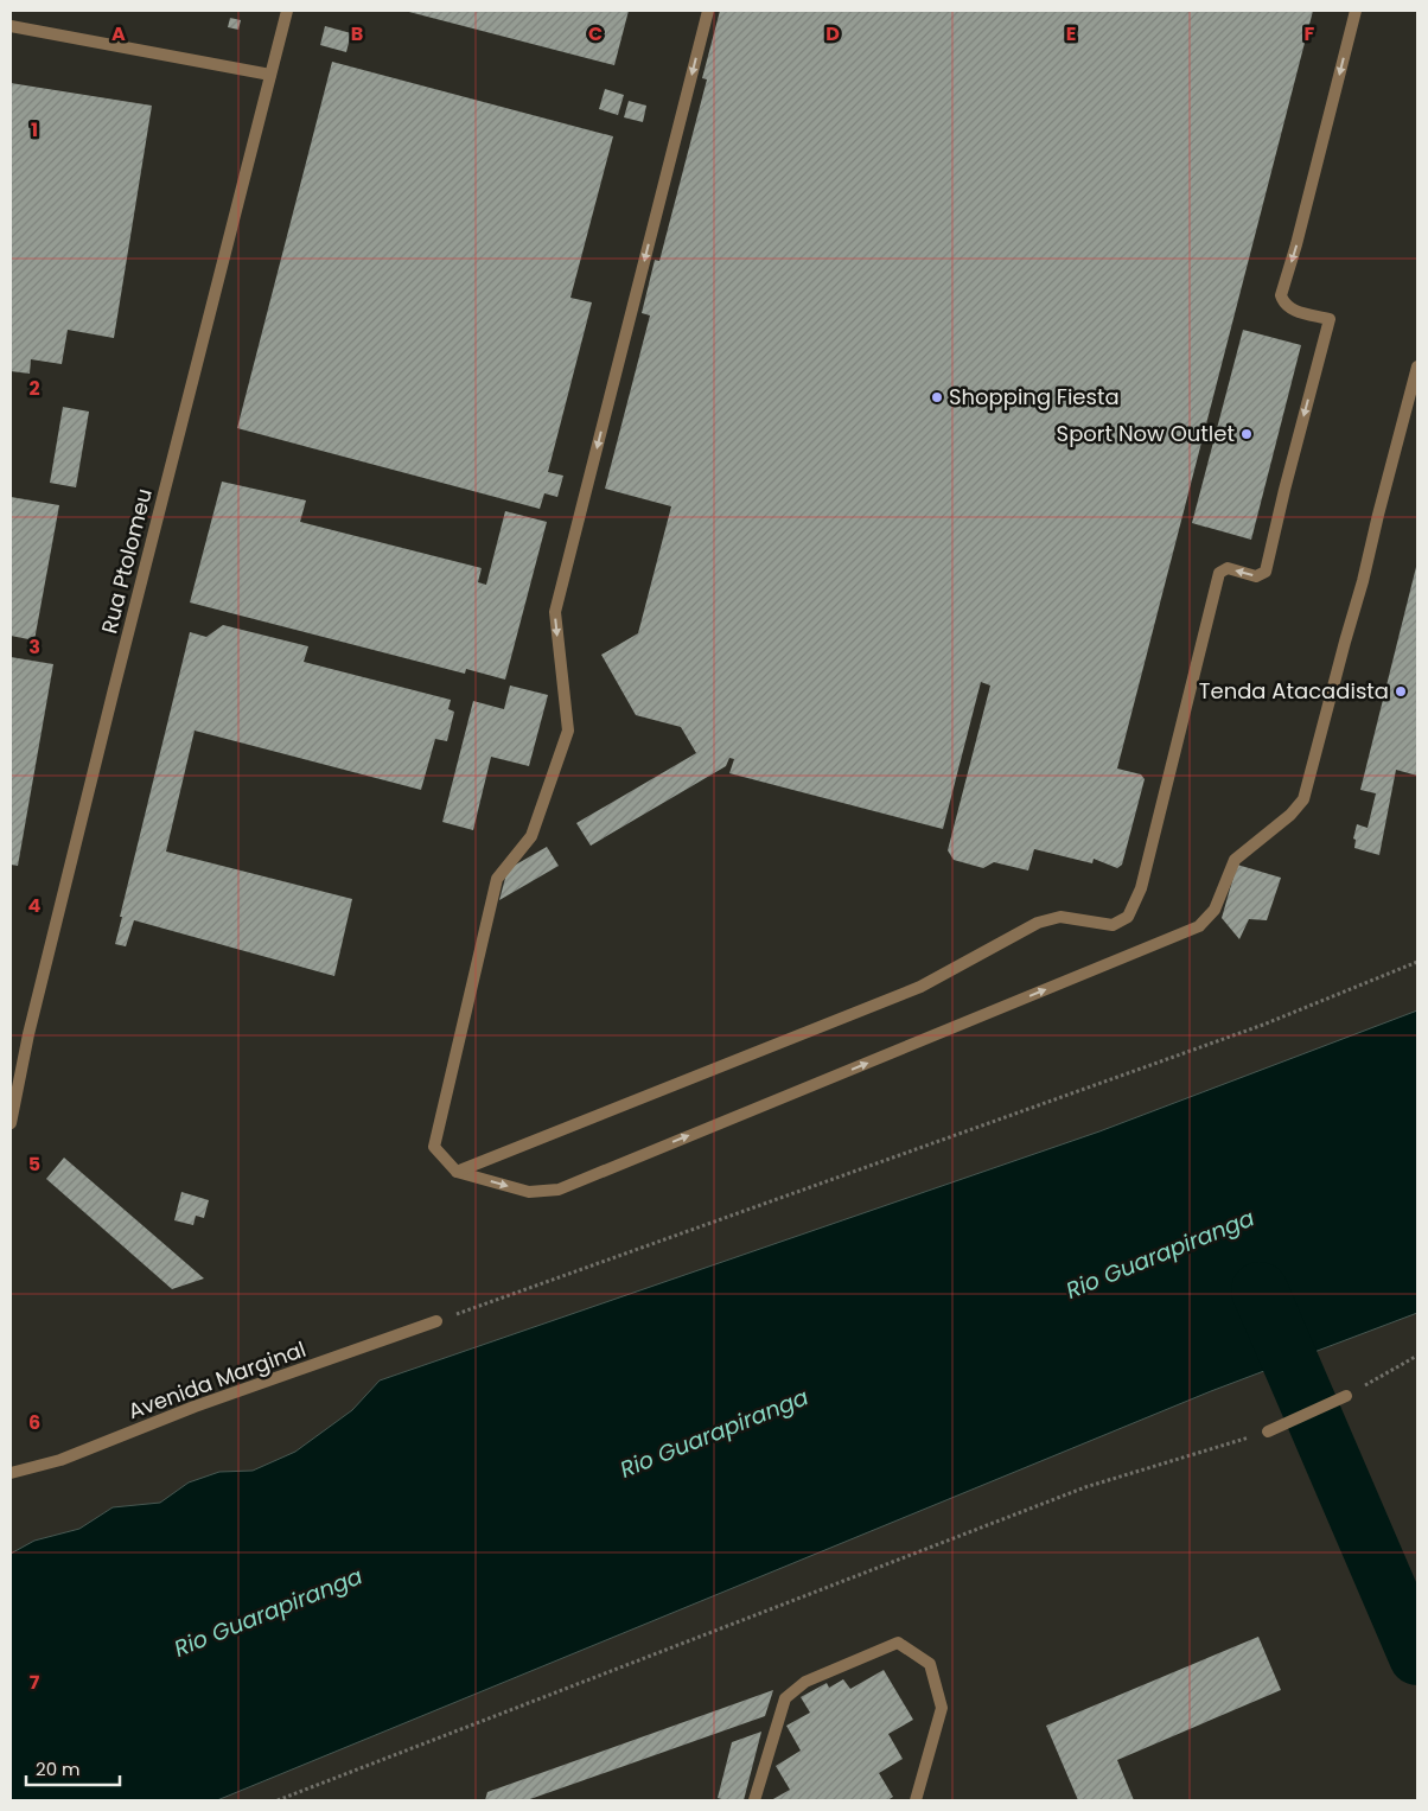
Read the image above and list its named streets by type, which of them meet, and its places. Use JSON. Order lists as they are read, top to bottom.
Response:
{
  "streets": {
    "street": ["Rua Ptolomeu", "Avenida Marginal"]
  },
  "water": ["Rio Guarapiranga"],
  "places": ["Shopping Fiesta", "Sport Now Outlet", "Tenda Atacadista"],
  "scale_bar": "20 m",
  "grid": {
    "columns": [
      "A",
      "B",
      "C",
      "D",
      "E",
      "F"
    ],
    "rows": [
      "1",
      "2",
      "3",
      "4",
      "5",
      "6",
      "7"
    ]
  }
}
